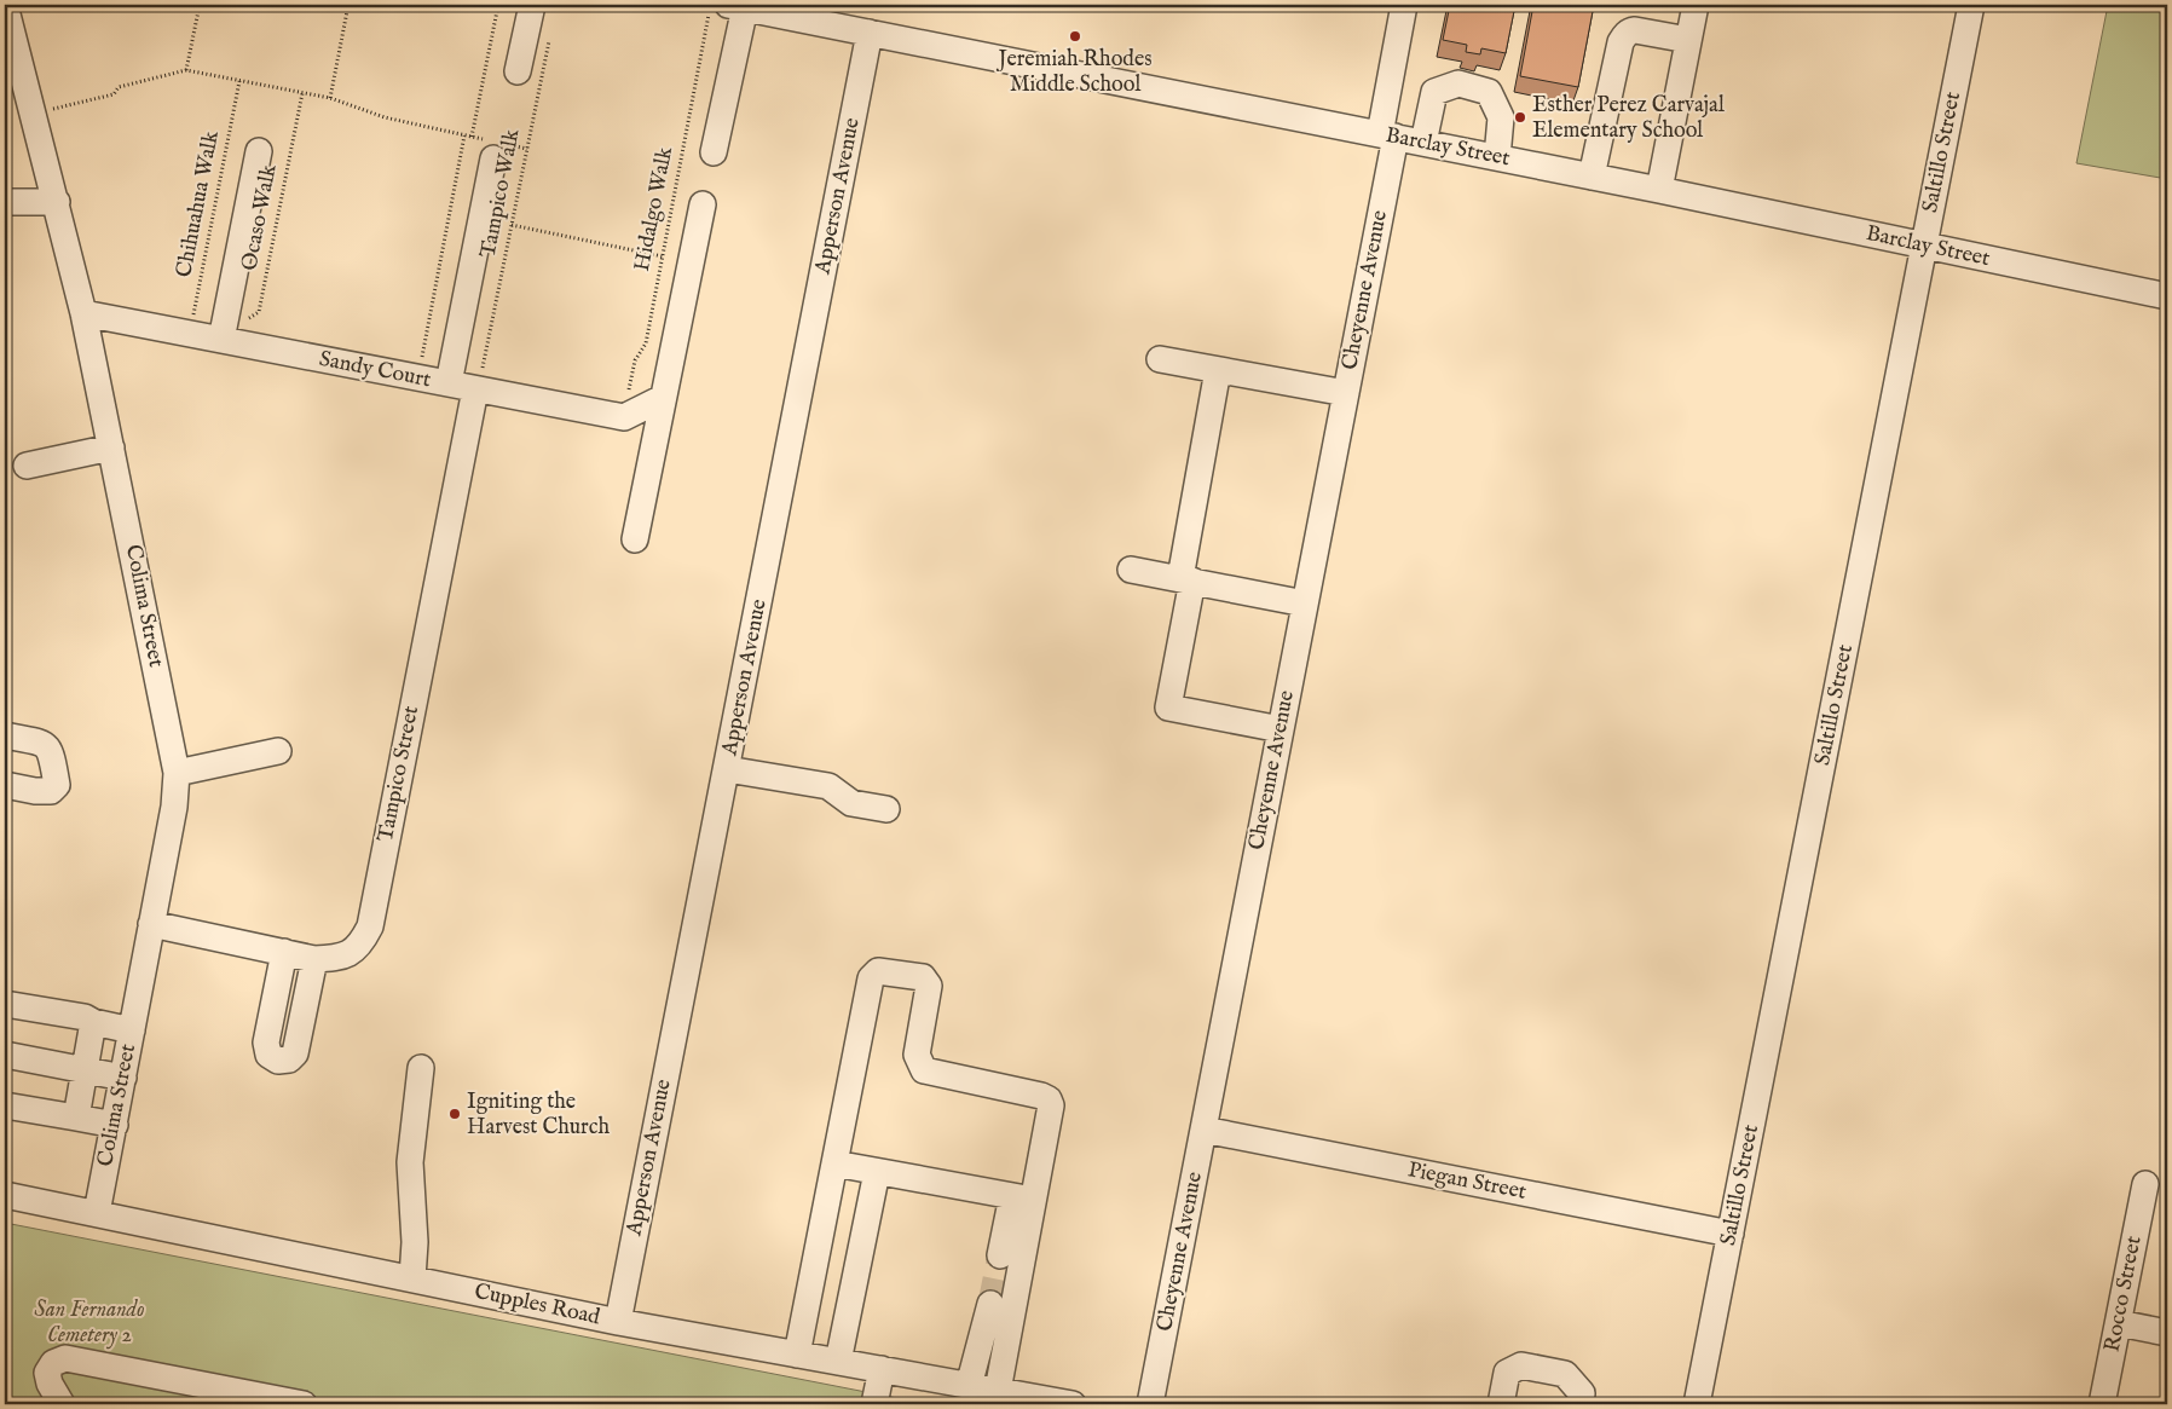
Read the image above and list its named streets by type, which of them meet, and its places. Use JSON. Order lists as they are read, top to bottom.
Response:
{
  "streets": {
    "street": [
      "Barclay Street",
      "Saltillo Street",
      "Apperson Avenue",
      "Cheyenne Avenue",
      "Sandy Court",
      "Colima Street",
      "Tampico Street",
      "Piegan Street",
      "Rocco Street",
      "Cupples Road"
    ],
    "path": [
      "Tampico Walk",
      "Chihuahua Walk",
      "Hidalgo Walk",
      "Ocaso Walk"
    ]
  },
  "crossings": [
    ["Barclay Street", "Saltillo Street"],
    ["Barclay Street", "Apperson Avenue"],
    ["Barclay Street", "Cheyenne Avenue"],
    ["Saltillo Street", "Piegan Street"],
    ["Tampico Walk", "Sandy Court"],
    ["Tampico Walk", "Tampico Street"],
    ["Apperson Avenue", "Cupples Road"],
    ["Chihuahua Walk", "Sandy Court"],
    ["Hidalgo Walk", "Sandy Court"],
    ["Ocaso Walk", "Sandy Court"],
    ["Cheyenne Avenue", "Piegan Street"],
    ["Sandy Court", "Colima Street"],
    ["Sandy Court", "Tampico Street"],
    ["Colima Street", "Tampico Street"],
    ["Colima Street", "Cupples Road"]
  ],
  "parks": ["San Fernando Cemetery 2"],
  "places": ["Jeremiah Rhodes Middle School", "Esther Perez Carvajal Elementary School", "Igniting the Harvest Church"]
}
